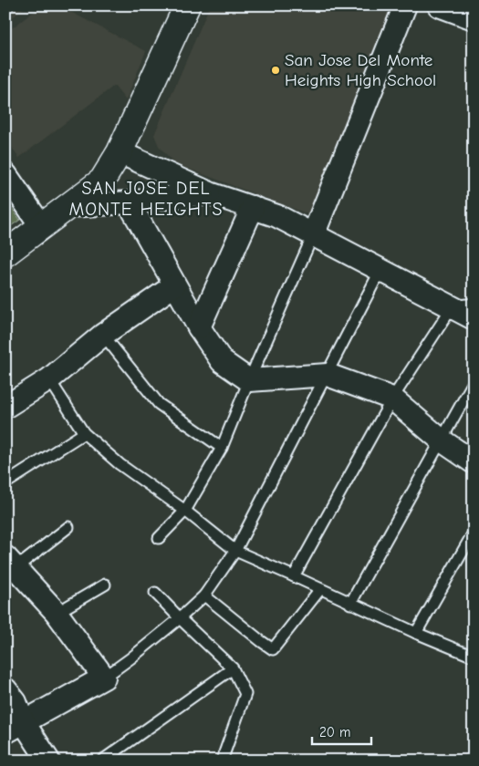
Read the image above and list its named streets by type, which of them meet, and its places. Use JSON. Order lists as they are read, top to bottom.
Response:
{
  "districts": ["SAN JOSE DEL MONTE HEIGHTS"],
  "places": ["San Jose Del Monte Heights High School"],
  "scale_bar": "20 m"
}
